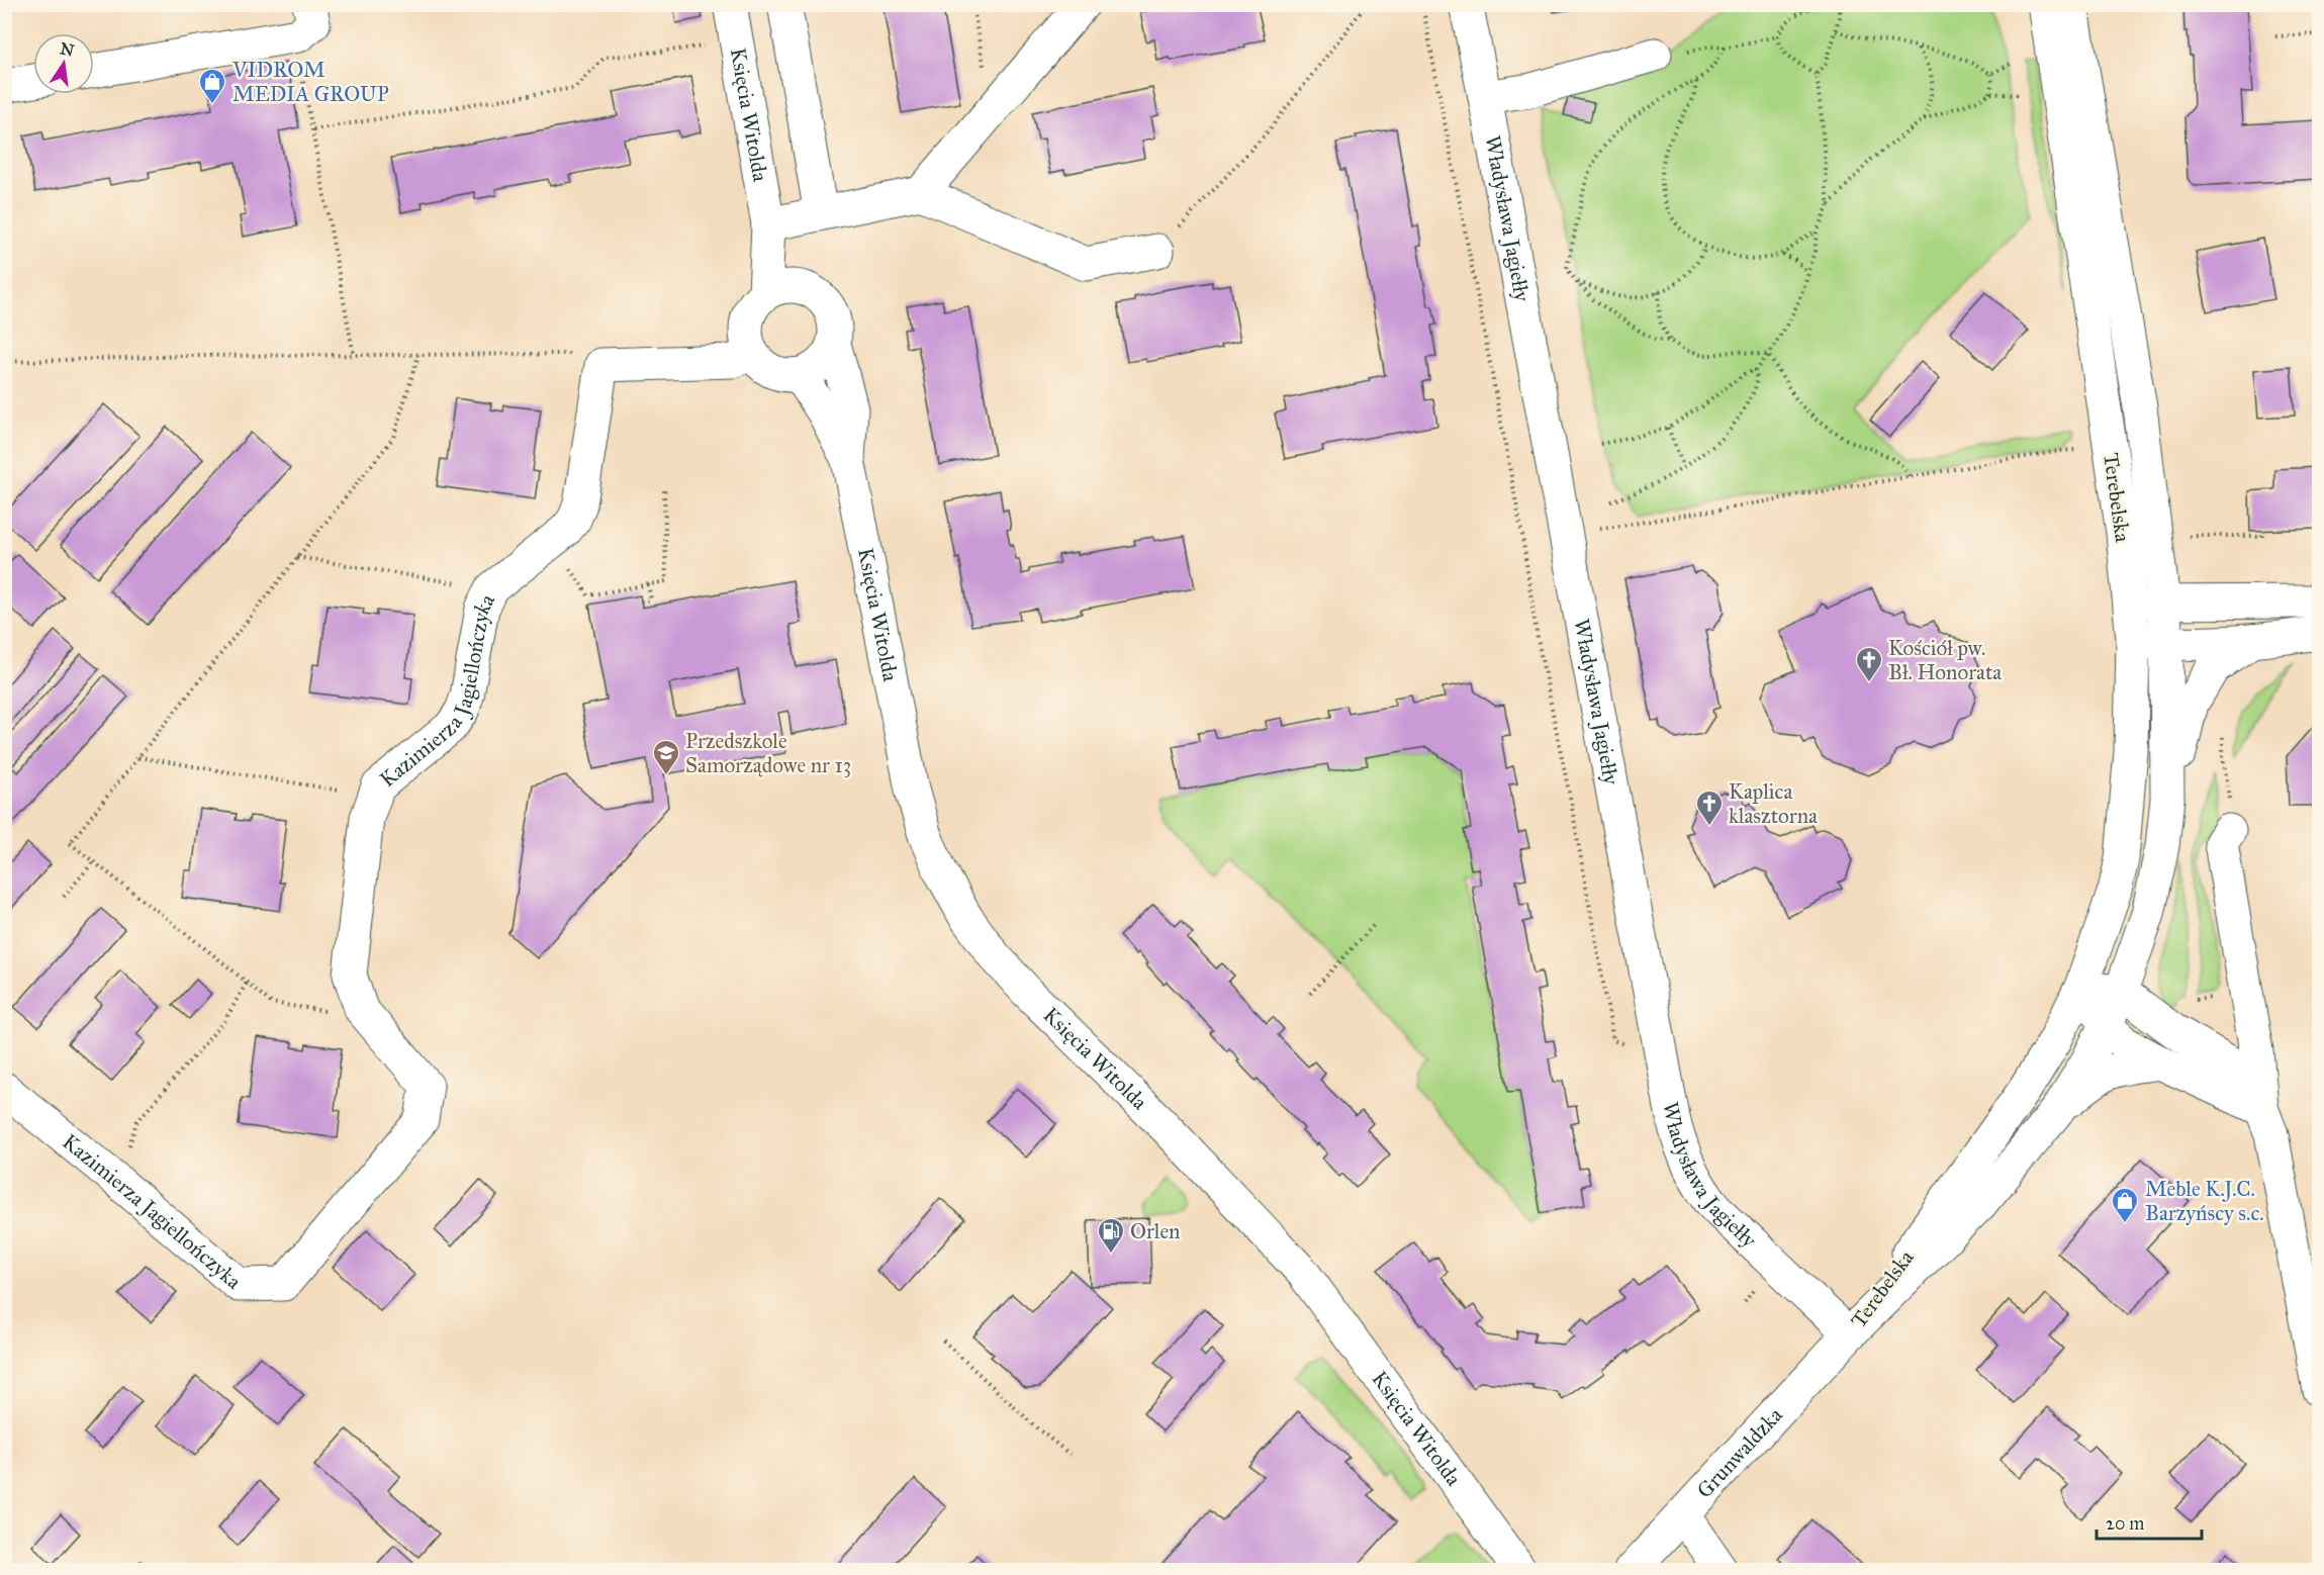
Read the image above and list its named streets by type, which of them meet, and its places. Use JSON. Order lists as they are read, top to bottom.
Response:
{
  "streets": {
    "street": [
      "Księcia Witolda",
      "Władysława Jagiełły",
      "Terebelska",
      "Kazimierza Jagiellończyka",
      "Grunwaldzka"
    ]
  },
  "crossings": [
    ["Władysława Jagiełły", "Terebelska"],
    ["Władysława Jagiełły", "Grunwaldzka"],
    ["Terebelska", "Grunwaldzka"]
  ],
  "places": {
    "shop": ["VIDROM MEDIA GROUP", "Meble K.J.C. Barzyńscy s.c."],
    "church": ["Kościół pw. Bł. Honorata", "Kaplica klasztorna"],
    "school or university": ["Przedszkole Samorządowe nr 13"],
    "fuel station": ["Orlen"]
  },
  "scale_bar": "20 m",
  "north": "top"
}
